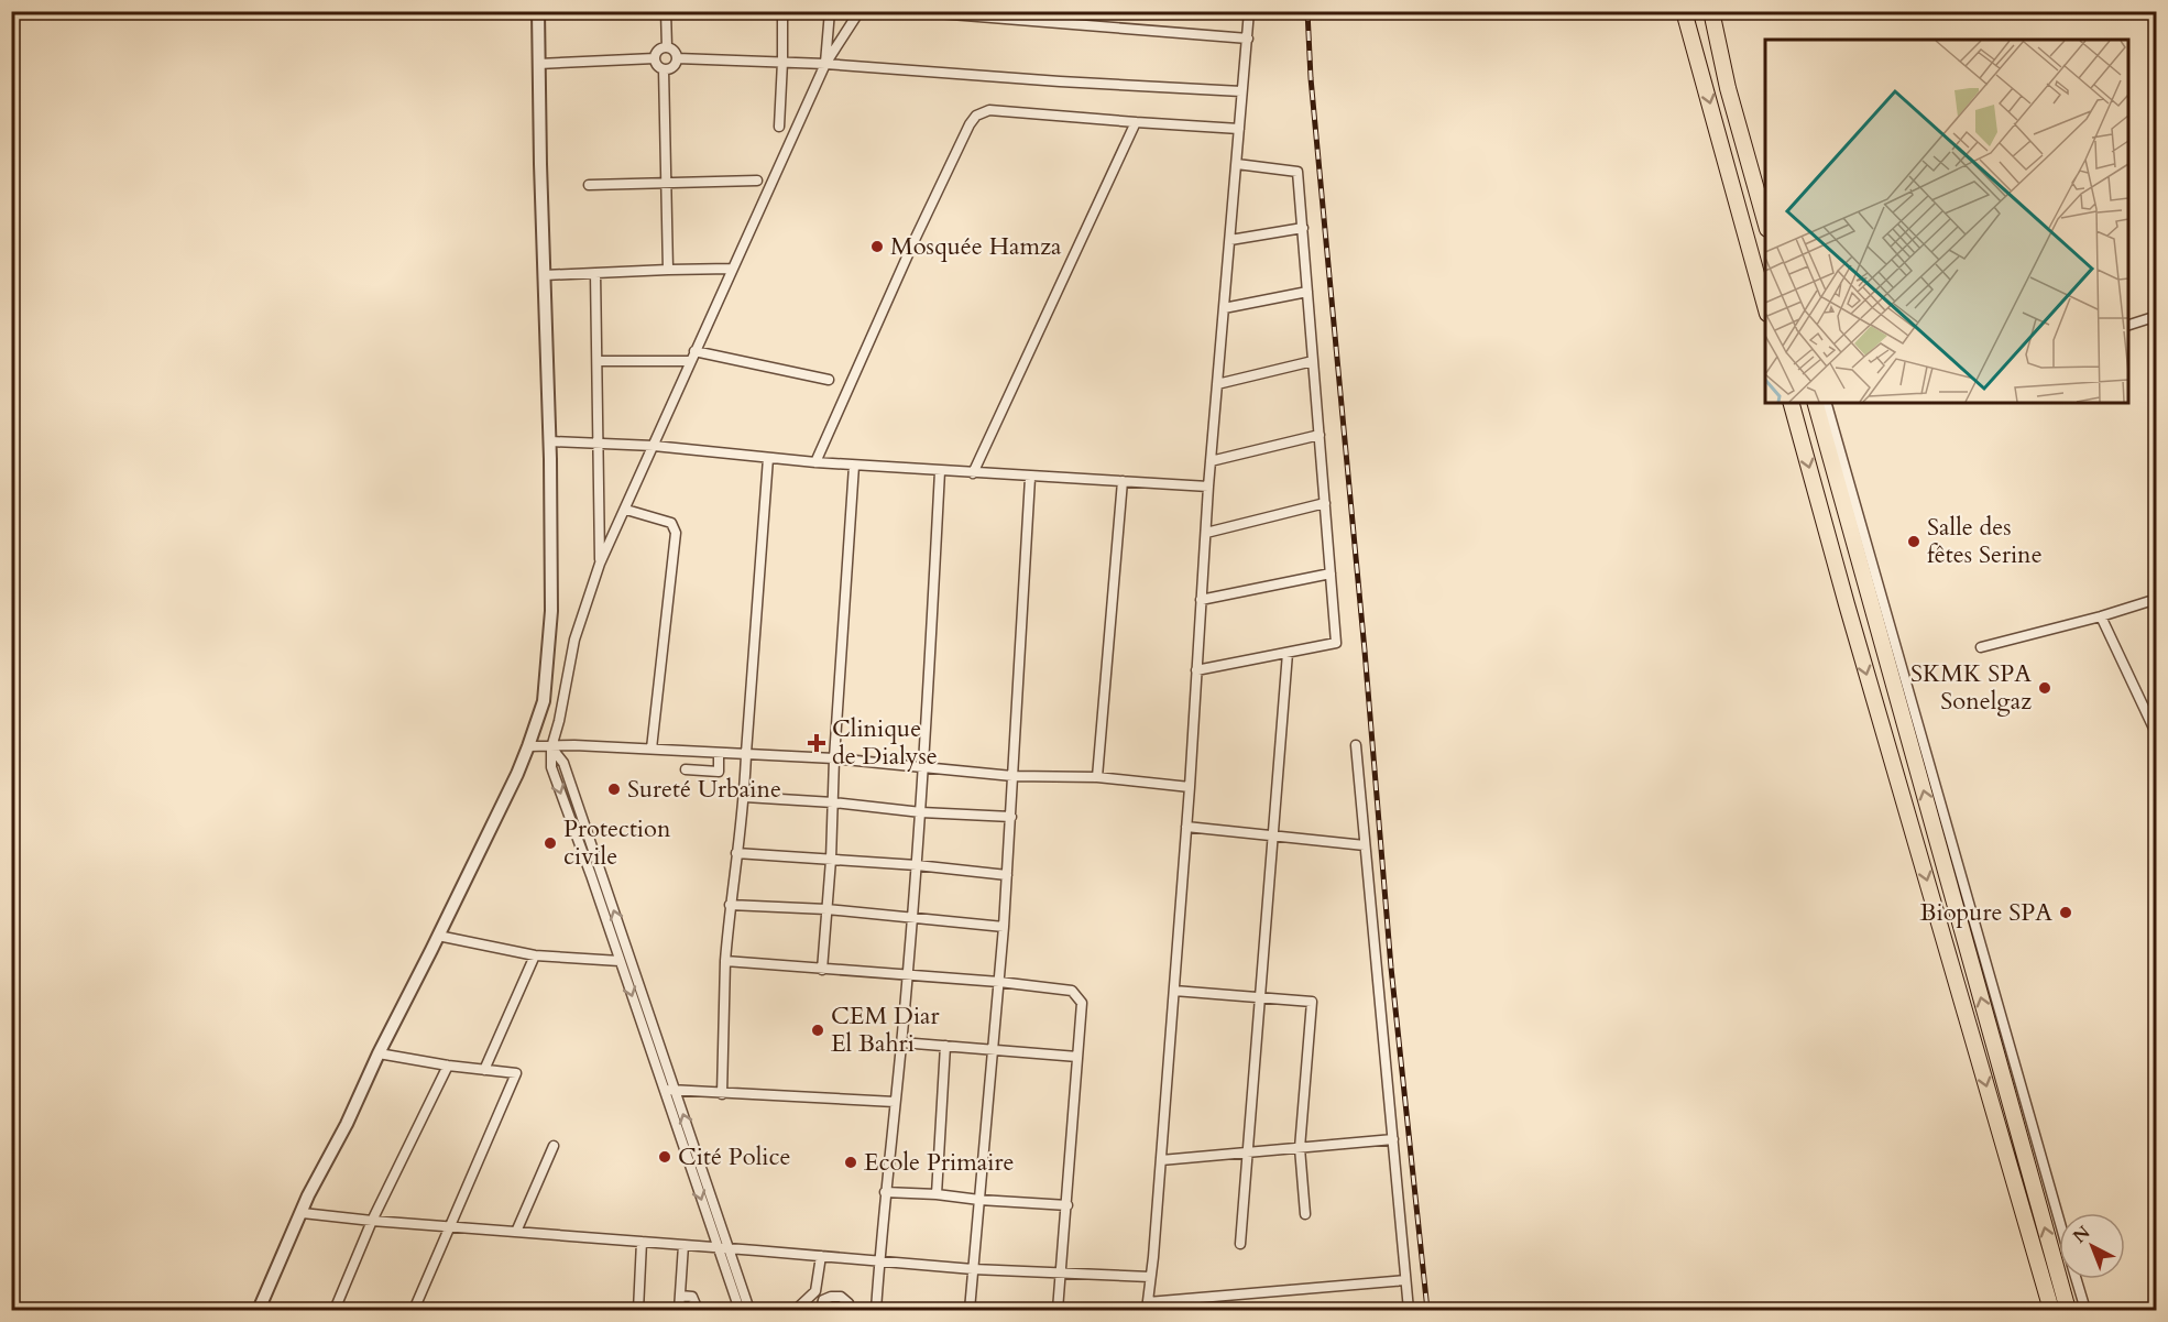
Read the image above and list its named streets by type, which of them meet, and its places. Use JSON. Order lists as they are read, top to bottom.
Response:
{
  "places": {
    "other": [
      "Mosquée Hamza",
      "Salle des fêtes Serine",
      "SKMK SPA Sonelgaz",
      "Sureté Urbaine",
      "Protection civile",
      "Biopure SPA",
      "CEM Diar El Bahri",
      "Cité Police",
      "Ecole Primaire"
    ],
    "health": ["Clinique de Dialyse"]
  },
  "north": "top left"
}
